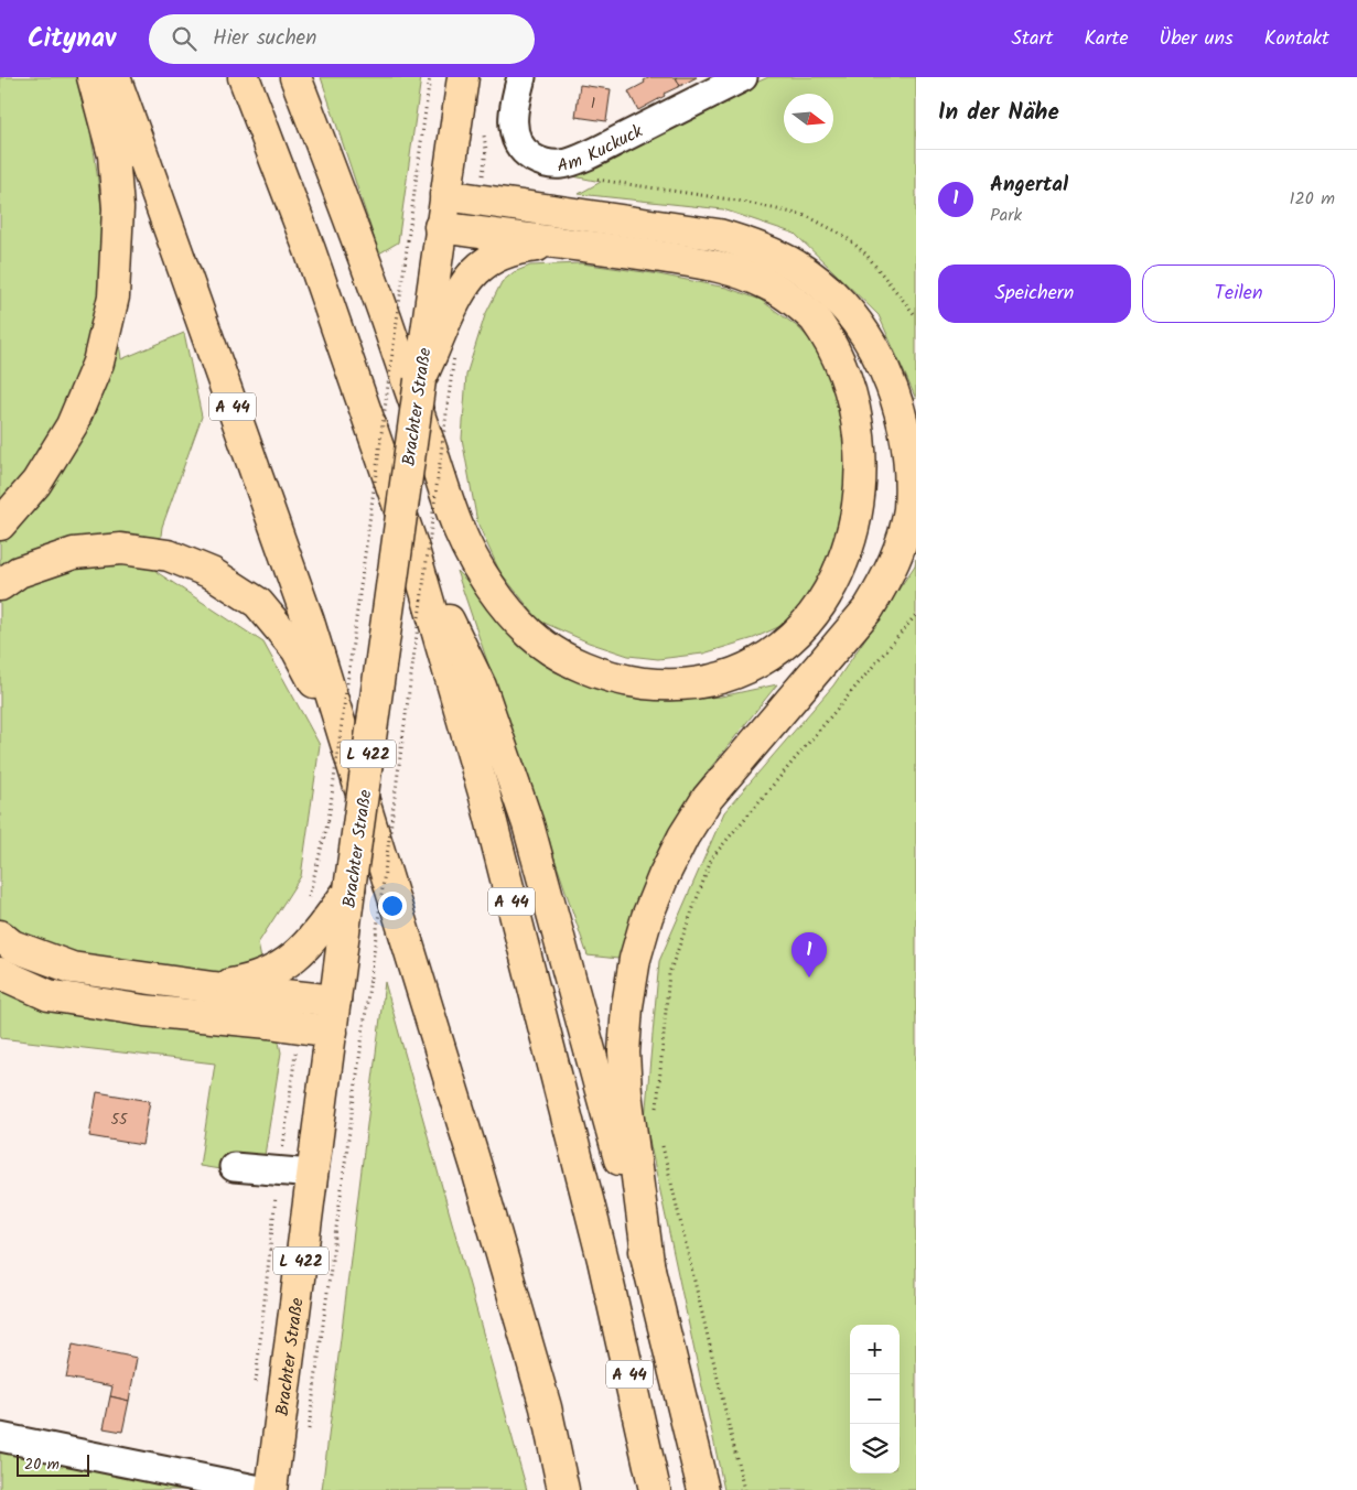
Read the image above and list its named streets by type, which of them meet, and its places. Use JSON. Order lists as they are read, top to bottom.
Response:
{
  "streets": {
    "main road": ["A 44", "Brachter Straße", "L 422"],
    "street": ["Am Kuckuck"]
  },
  "house_numbers": ["1", "55"],
  "scale_bar": "20 m",
  "north": "right",
  "page": {
    "header": "Citynav",
    "search": "Hier suchen",
    "nav": [
      "Start",
      "Karte",
      "Über uns",
      "Kontakt"
    ],
    "heading": "In der Nähe",
    "list": [
      {
        "mark": "1",
        "name": "Angertal",
        "note": "Park",
        "value": "120 m"
      }
    ],
    "buttons": ["Speichern", "Teilen"],
    "pins": "1",
    "map_buttons": ["+", "−"],
    "scale": "20 m"
  }
}
